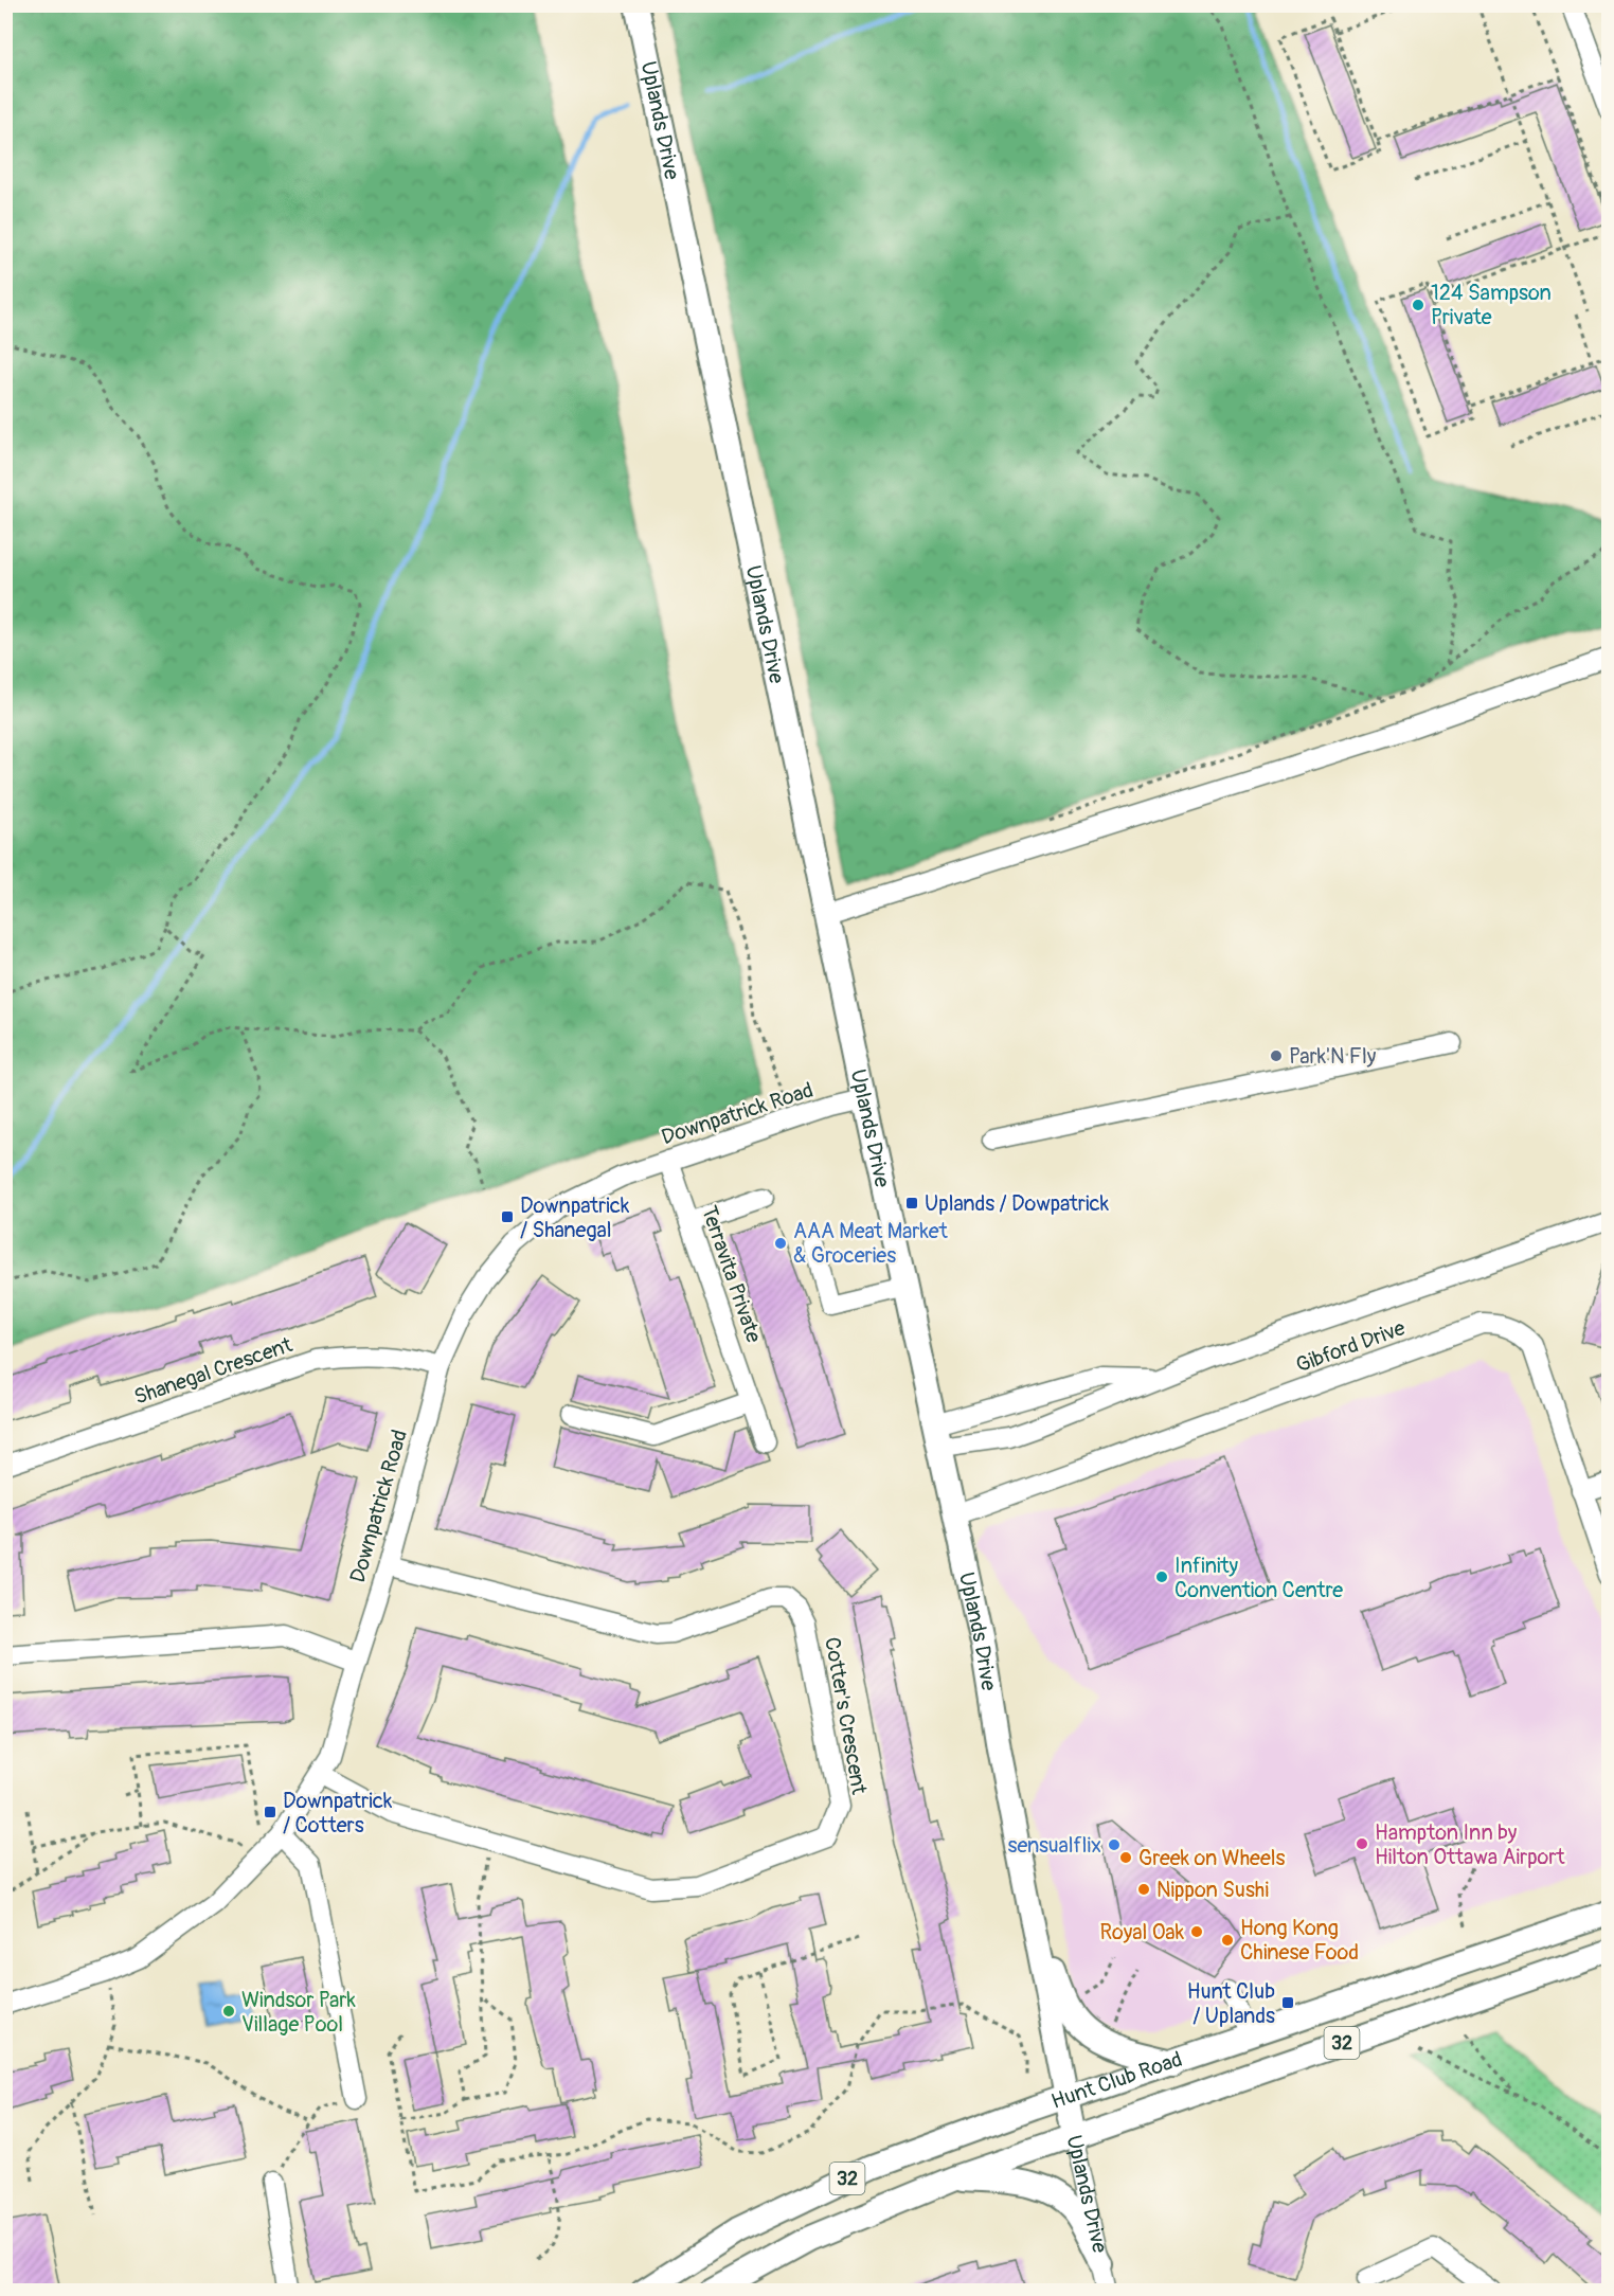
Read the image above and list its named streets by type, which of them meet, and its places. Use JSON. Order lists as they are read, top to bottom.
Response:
{
  "streets": {
    "main road": ["Uplands Drive", "32", "Hunt Club Road"],
    "street": [
      "Downpatrick Road",
      "Terravita Private",
      "Gibford Drive",
      "Shanegal Crescent",
      "Cotter's Crescent"
    ]
  },
  "crossings": [
    ["Uplands Drive", "Downpatrick Road"],
    ["Uplands Drive", "Gibford Drive"],
    ["Uplands Drive", "Hunt Club Road"],
    ["Downpatrick Road", "Terravita Private"],
    ["Downpatrick Road", "Shanegal Crescent"],
    ["Downpatrick Road", "Cotter's Crescent"]
  ],
  "places": {
    "other": [
      "124 Sampson Private",
      "Park'N Fly",
      "AAA Meat Market & Groceries",
      "Infinity Convention Centre",
      "Hampton Inn by Hilton Ottawa Airport",
      "sensualflix",
      "Greek on Wheels",
      "Nippon Sushi",
      "Royal Oak",
      "Hong Kong Chinese Food",
      "Windsor Park Village Pool"
    ],
    "transit": [
      "Uplands / Dowpatrick",
      "Downpatrick / Shanegal",
      "Downpatrick / Cotters",
      "Hunt Club / Uplands"
    ]
  }
}
